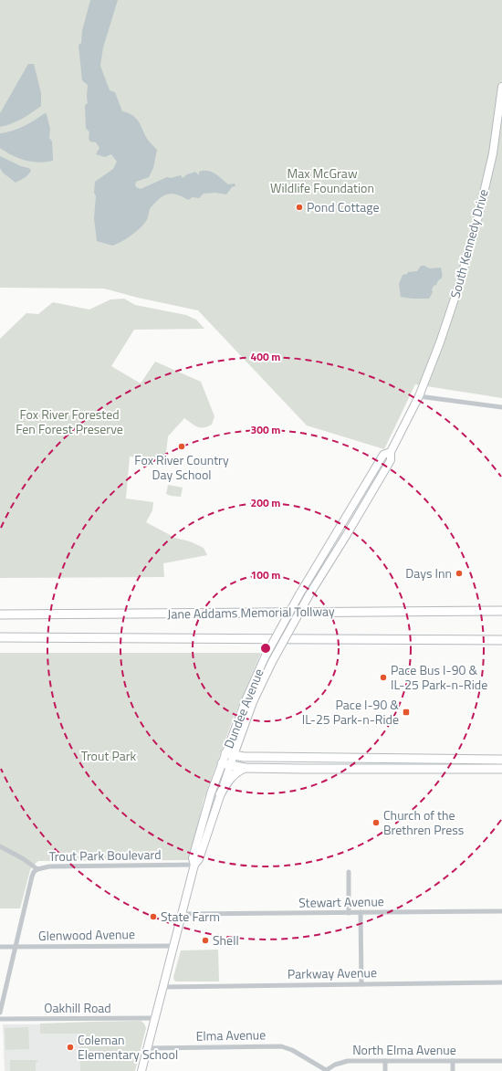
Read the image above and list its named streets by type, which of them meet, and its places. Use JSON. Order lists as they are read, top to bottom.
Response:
{
  "streets": {
    "highway": ["Jane Addams Memorial Tollway"],
    "main road": ["South Kennedy Drive", "Dundee Avenue"],
    "street": [
      "Trout Park Boulevard",
      "Stewart Avenue",
      "Glenwood Avenue",
      "Parkway Avenue",
      "Oakhill Road",
      "Elma Avenue",
      "North Elma Avenue"
    ]
  },
  "crossings": [
    ["South Kennedy Drive", "Dundee Avenue"],
    ["Dundee Avenue", "Trout Park Boulevard"],
    ["Dundee Avenue", "Stewart Avenue"],
    ["Dundee Avenue", "Glenwood Avenue"],
    ["Dundee Avenue", "Parkway Avenue"],
    ["Dundee Avenue", "Oakhill Road"],
    ["Dundee Avenue", "Elma Avenue"],
    ["Elma Avenue", "North Elma Avenue"]
  ],
  "parks": ["Max McGraw Wildlife Foundation", "Fox River Forested Fen Forest Preserve", "Trout Park"],
  "places": {
    "other": [
      "Pond Cottage",
      "Fox River Country Day School",
      "Days Inn",
      "Pace Bus I-90 & IL-25 Park-n-Ride",
      "Church of the Brethren Press",
      "State Farm",
      "Shell",
      "Coleman Elementary School"
    ],
    "transit": ["Pace I-90 & IL-25 Park-n-Ride"]
  },
  "rings": [
    "400 m",
    "300 m",
    "200 m",
    "100 m"
  ]
}
